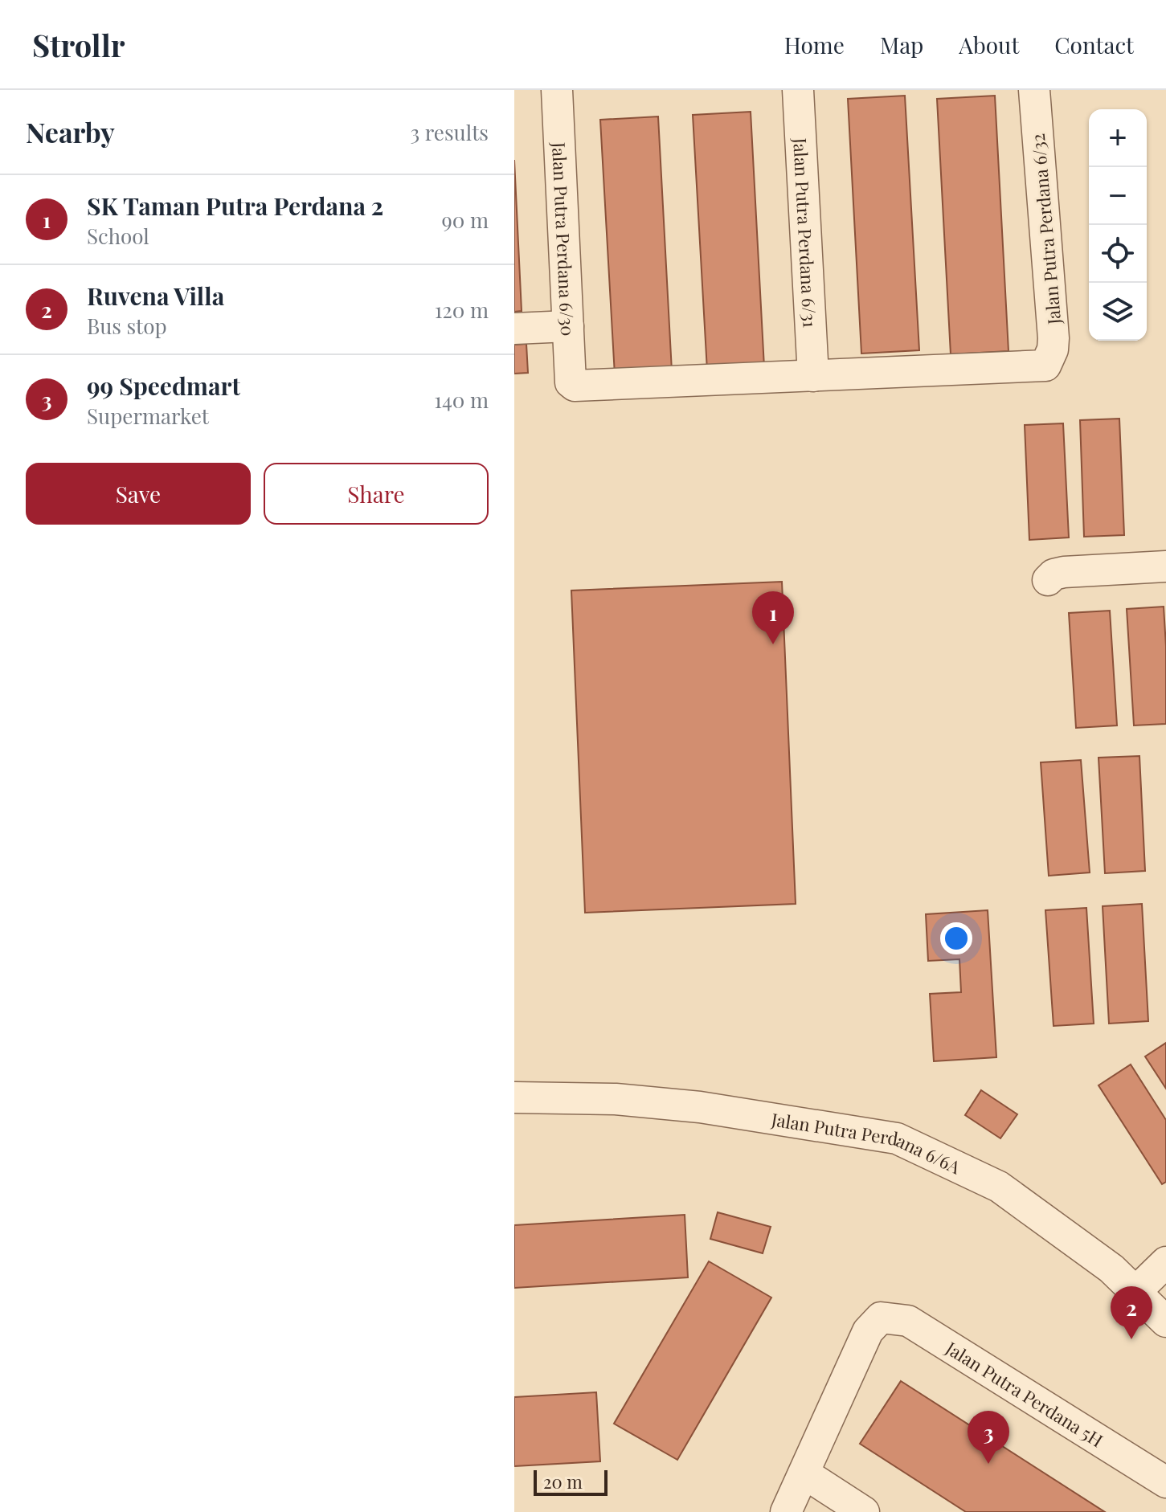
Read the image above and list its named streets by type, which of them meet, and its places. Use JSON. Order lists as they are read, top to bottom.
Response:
{
  "streets": {
    "street": [
      "Jalan Putra Perdana 6/32",
      "Jalan Putra Perdana 6/31",
      "Jalan Putra Perdana 6/30",
      "Jalan Putra Perdana 6/6A",
      "Jalan Putra Perdana 5H"
    ]
  },
  "crossings": [
    ["Jalan Putra Perdana 6/32", "Jalan Putra Perdana 6/31"],
    ["Jalan Putra Perdana 6/32", "Jalan Putra Perdana 6/30"],
    ["Jalan Putra Perdana 6/31", "Jalan Putra Perdana 6/30"]
  ],
  "scale_bar": "20 m",
  "page": {
    "header": "Strollr",
    "nav": [
      "Home",
      "Map",
      "About",
      "Contact"
    ],
    "heading": ["Nearby", "3 results"],
    "map_buttons": ["+", "−"],
    "list": [
      {
        "mark": "1",
        "name": "SK Taman Putra Perdana 2",
        "note": "School",
        "value": "90 m"
      },
      {
        "mark": "2",
        "name": "Ruvena Villa",
        "note": "Bus stop",
        "value": "120 m"
      },
      {
        "mark": "3",
        "name": "99 Speedmart",
        "note": "Supermarket",
        "value": "140 m"
      }
    ],
    "buttons": ["Save", "Share"],
    "pins": ["1", "2", "3"],
    "scale": "20 m"
  }
}
